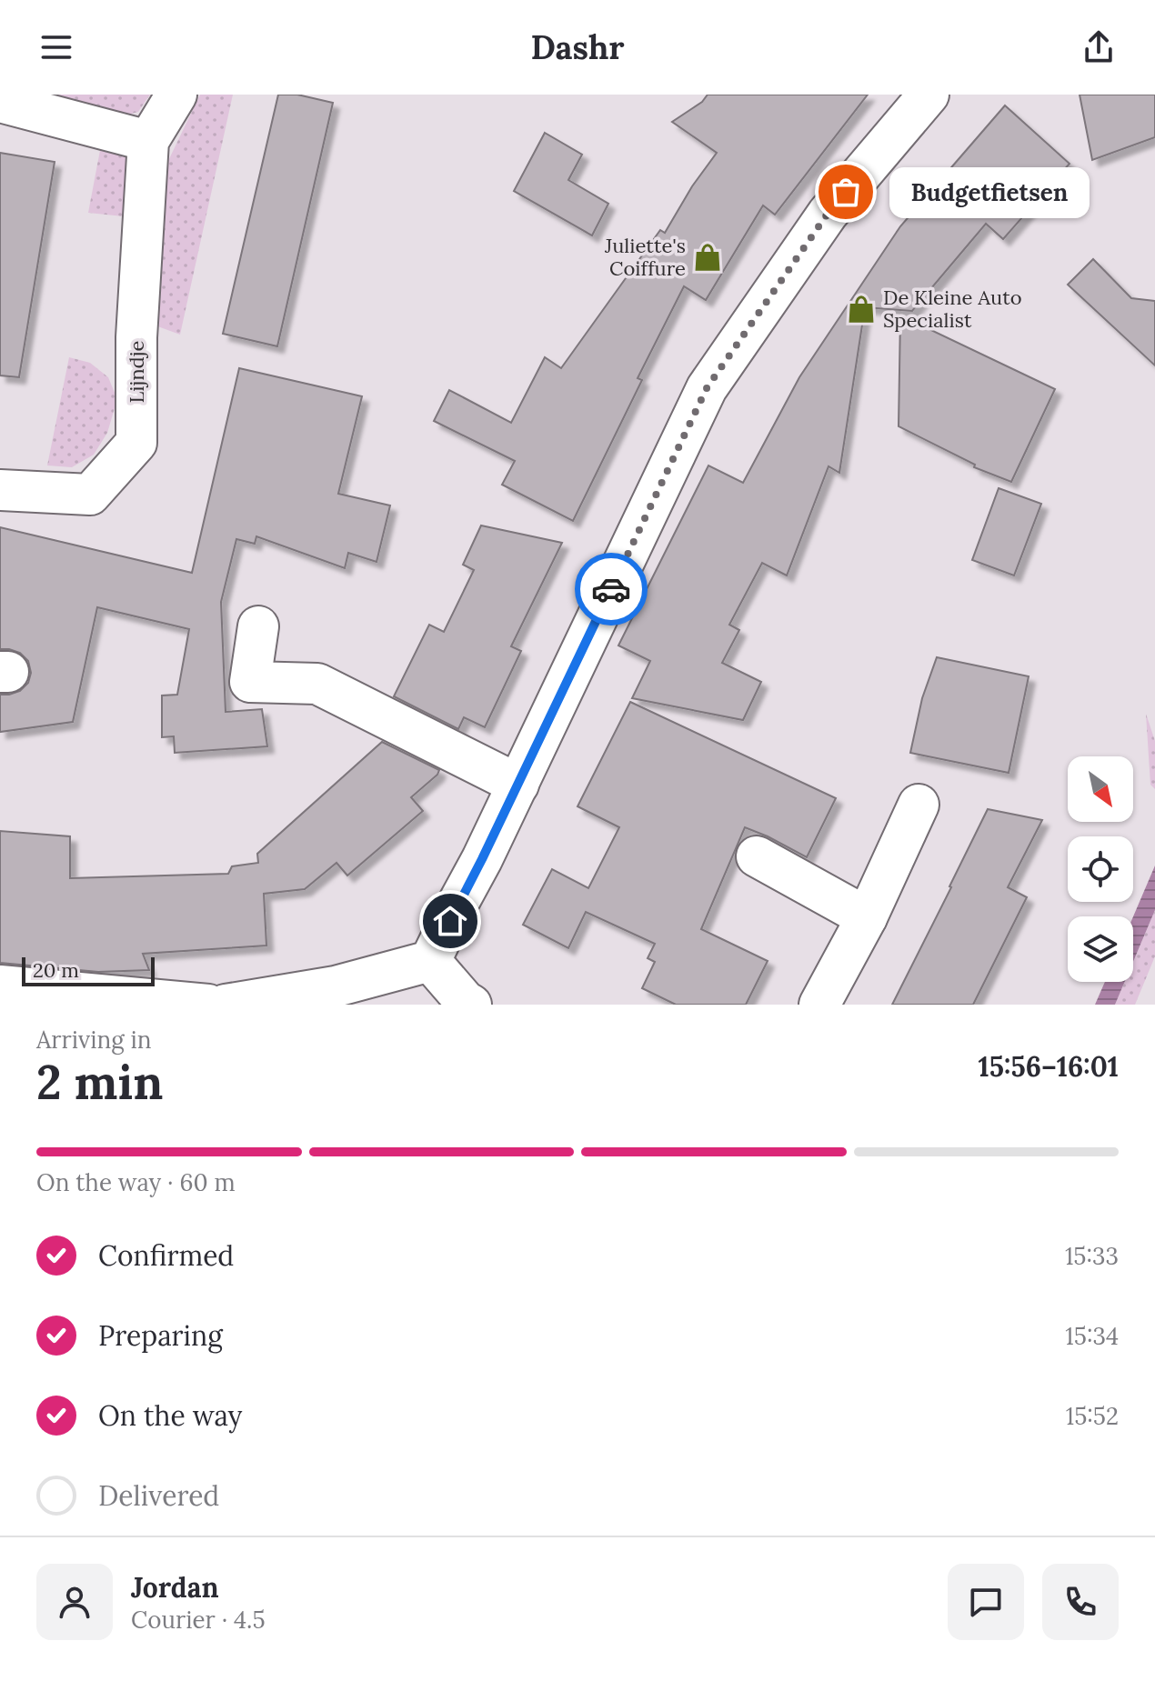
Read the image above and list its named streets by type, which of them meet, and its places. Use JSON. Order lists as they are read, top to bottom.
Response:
{
  "streets": {
    "street": ["Lijndje"]
  },
  "places": {
    "other": ["Budgetfietsen"],
    "shop": ["Juliette's Coiffure", "De Kleine Auto Specialist"]
  },
  "scale_bar": "20 m",
  "north": "bottom right",
  "page": {
    "header": "Dashr",
    "bubble": "Budgetfietsen",
    "scale": "20 m",
    "heading": ["2 min", "Arriving in", "15:56–16:01"],
    "panel": ["Jordan", "Courier · 4.5"],
    "bar": "On the way · 60 m",
    "list": [
      ["Confirmed", "15:33"],
      ["Preparing", "15:34"],
      ["On the way", "15:52"],
      "Delivered"
    ]
  }
}
